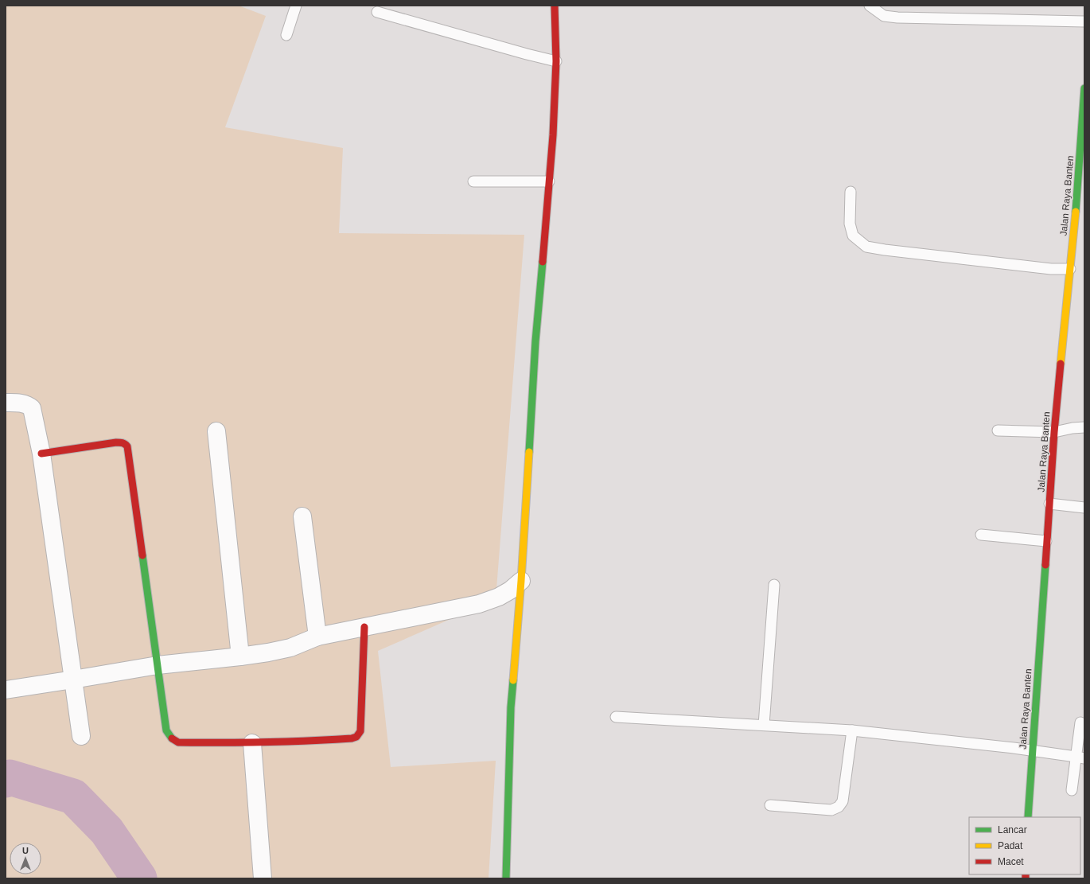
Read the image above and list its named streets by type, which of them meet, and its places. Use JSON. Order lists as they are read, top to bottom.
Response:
{
  "streets": {
    "street": ["Jalan Raya Banten"]
  },
  "legend": ["Lancar", "Padat", "Macet"],
  "north": "top"
}
